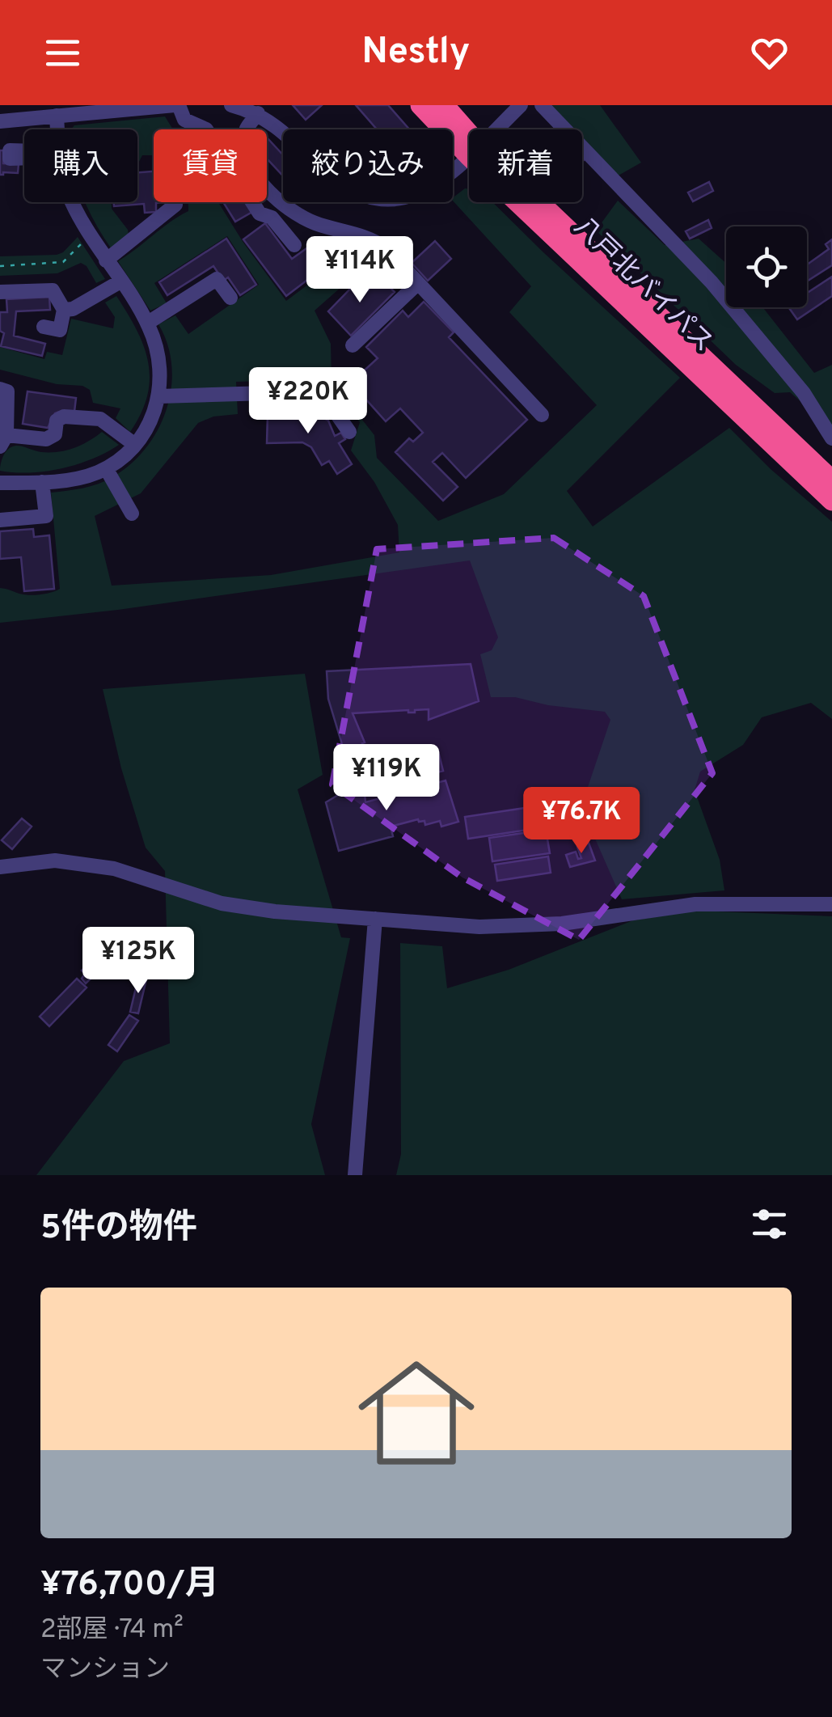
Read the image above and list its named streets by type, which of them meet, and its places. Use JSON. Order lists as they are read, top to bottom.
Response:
{
  "streets": {
    "highway": ["八戸北バイパス"]
  },
  "page": {
    "header": "Nestly",
    "chip": [
      "購入",
      "賃貸",
      "絞り込み",
      "新着"
    ],
    "price": [
      "¥114K",
      "¥220K",
      "¥119K",
      "¥76.7K",
      "¥125K"
    ],
    "heading": "5件の物件",
    "list": [
      {
        "name": "¥76,700/月",
        "note": "2部屋 · 74 m² · マンション"
      }
    ]
  }
}
